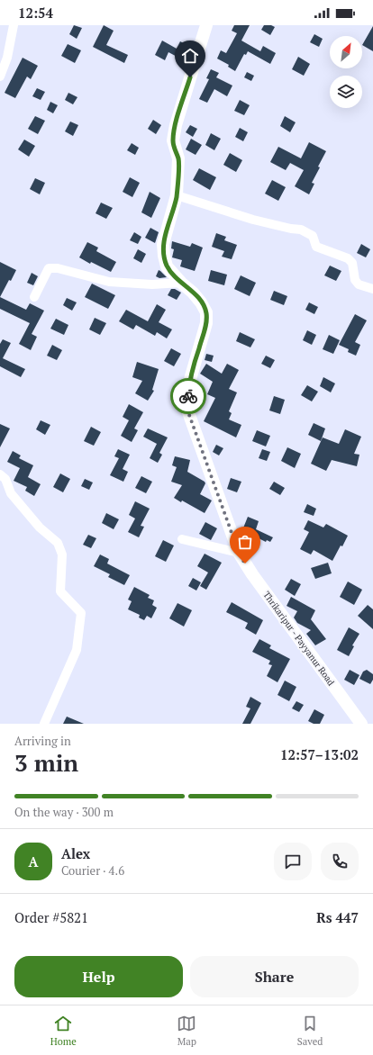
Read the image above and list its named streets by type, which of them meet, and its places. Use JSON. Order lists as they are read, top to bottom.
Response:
{
  "streets": {
    "main road": ["Thrikaripur - Payyanur Road"]
  },
  "north": "top right",
  "page": {
    "status": "12:54",
    "heading": ["3 min", "Arriving in", "12:57–13:02"],
    "panel": [
      "Alex",
      "Courier · 4.6",
      "Order #5821",
      "Rs 447"
    ],
    "bar": "On the way · 300 m",
    "round": "A",
    "buttons": ["Help", "Share"],
    "tabs": ["Home", "Map", "Saved"]
  }
}
